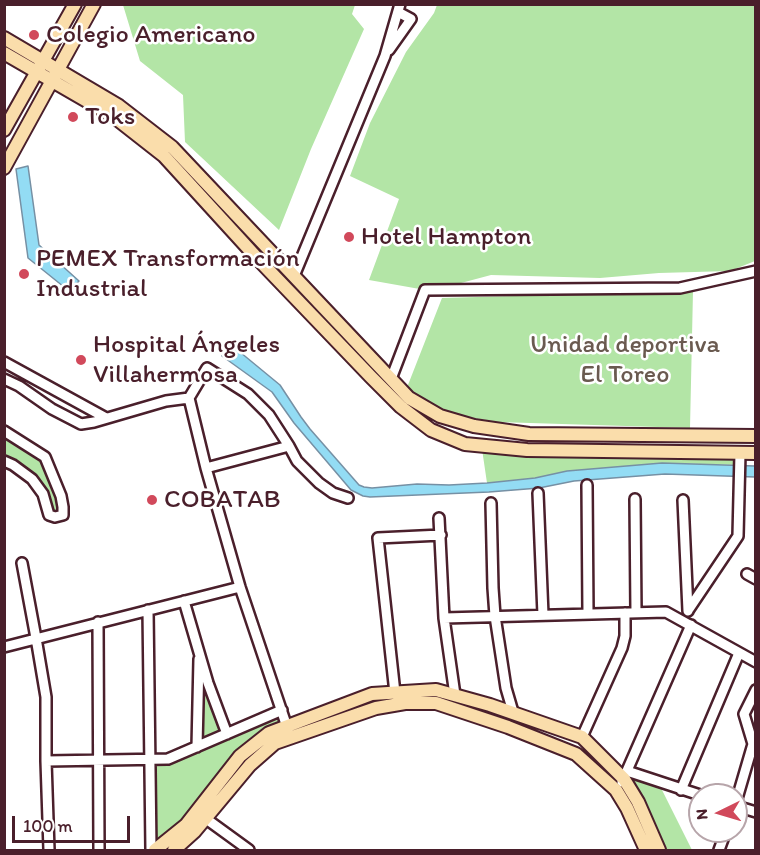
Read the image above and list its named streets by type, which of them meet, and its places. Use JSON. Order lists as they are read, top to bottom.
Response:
{
  "parks": ["Unidad deportiva El Toreo"],
  "places": [
    "Colegio Americano",
    "Toks",
    "Hotel Hampton",
    "PEMEX Transformación Industrial",
    "Hospital Ángeles Villahermosa",
    "COBATAB"
  ],
  "scale_bar": "100 m",
  "north": "left"
}
